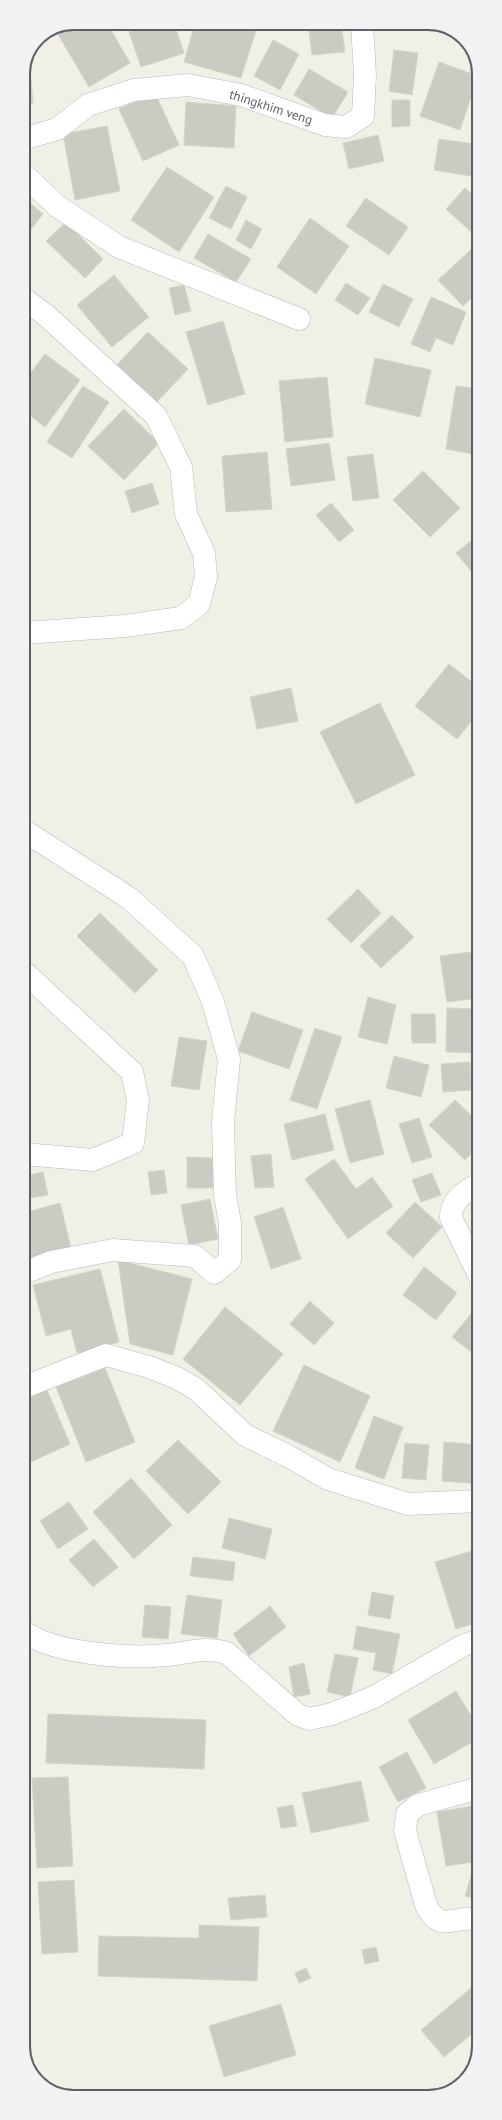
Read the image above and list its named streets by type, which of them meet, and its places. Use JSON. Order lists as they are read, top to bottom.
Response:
{
  "streets": {
    "street": ["thingkhim veng"]
  }
}
